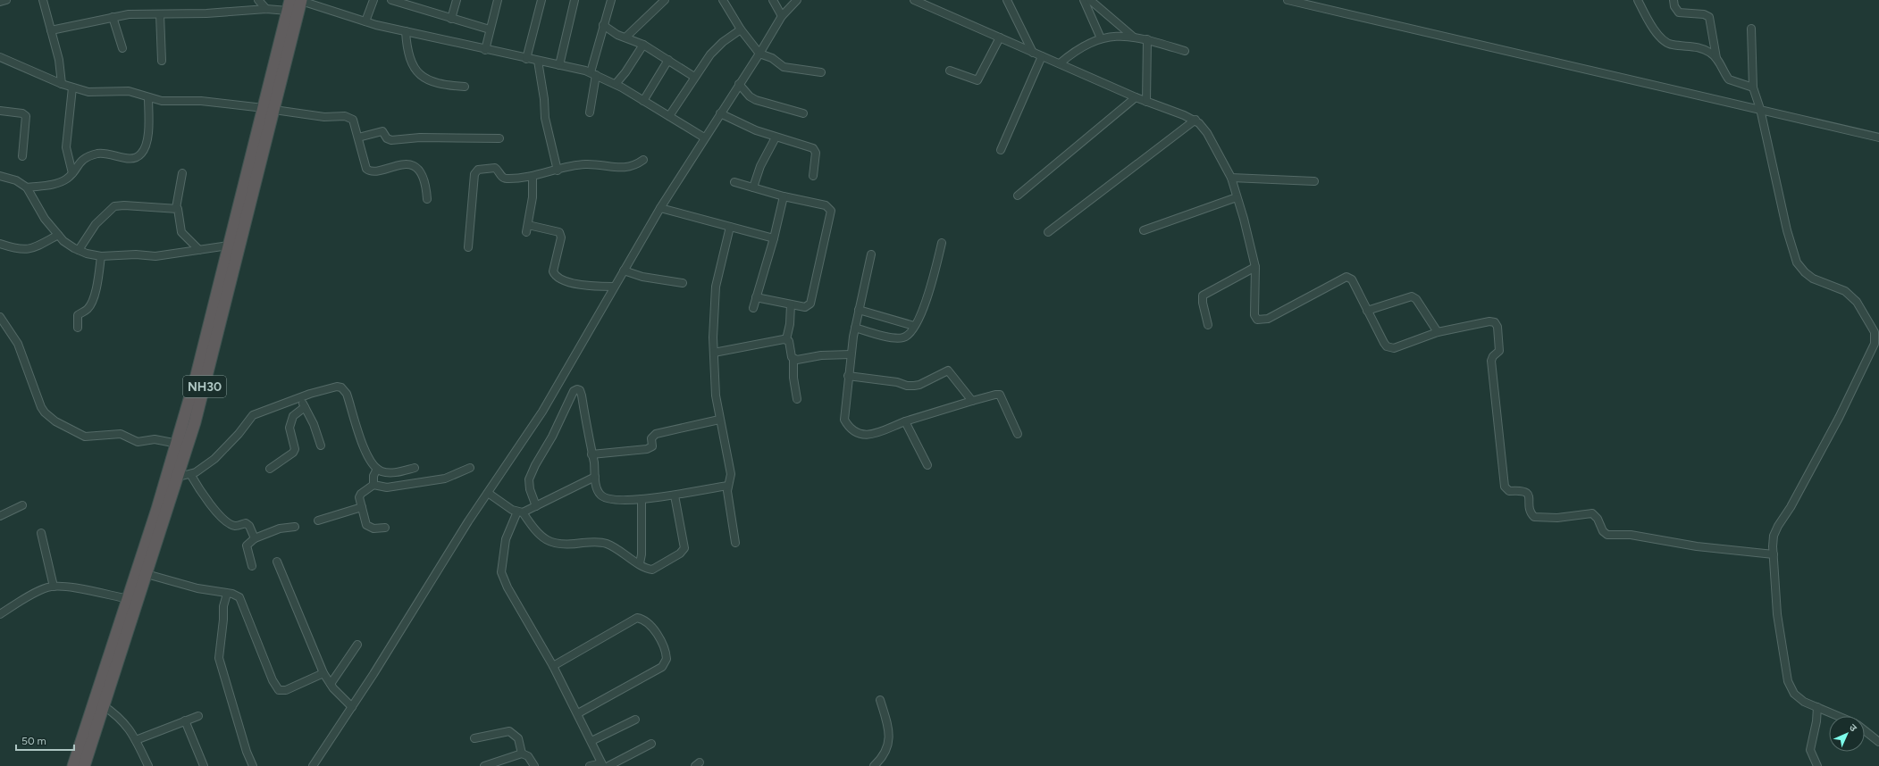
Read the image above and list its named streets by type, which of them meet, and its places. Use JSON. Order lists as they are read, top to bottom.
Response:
{
  "streets": {
    "highway": ["NH30"]
  },
  "scale_bar": "50 m",
  "north": "top right"
}
